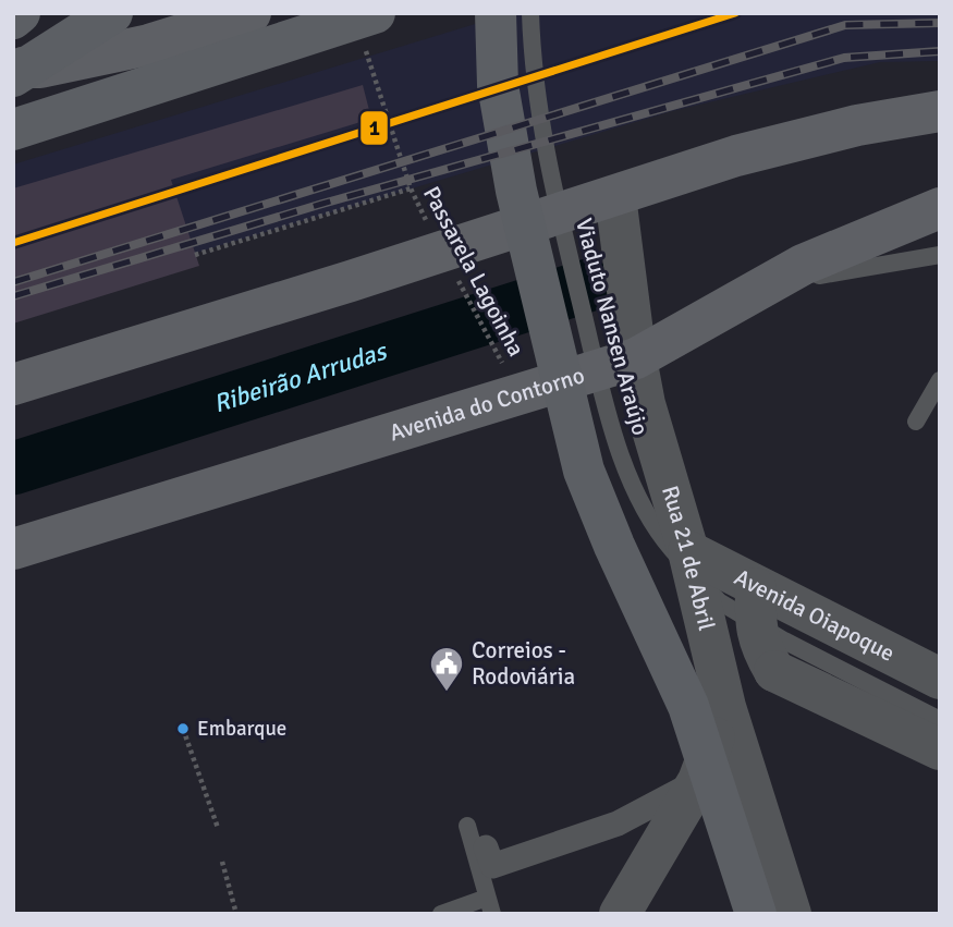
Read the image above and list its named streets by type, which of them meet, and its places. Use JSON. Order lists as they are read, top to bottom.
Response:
{
  "streets": {
    "main road": ["Avenida do Contorno"],
    "street": ["Rua 21 de Abril", "Avenida Oiapoque"],
    "lane": ["Viaduto Nansen Araújo"],
    "path": ["Passarela Lagoinha"]
  },
  "crossings": [
    ["Avenida do Contorno", "Rua 21 de Abril"],
    ["Rua 21 de Abril", "Avenida Oiapoque"]
  ],
  "water": ["Ribeirão Arrudas"],
  "places": {
    "public building": ["Correios - Rodoviária"],
    "other": ["Embarque"]
  },
  "lines": ["transit line 1"]
}
